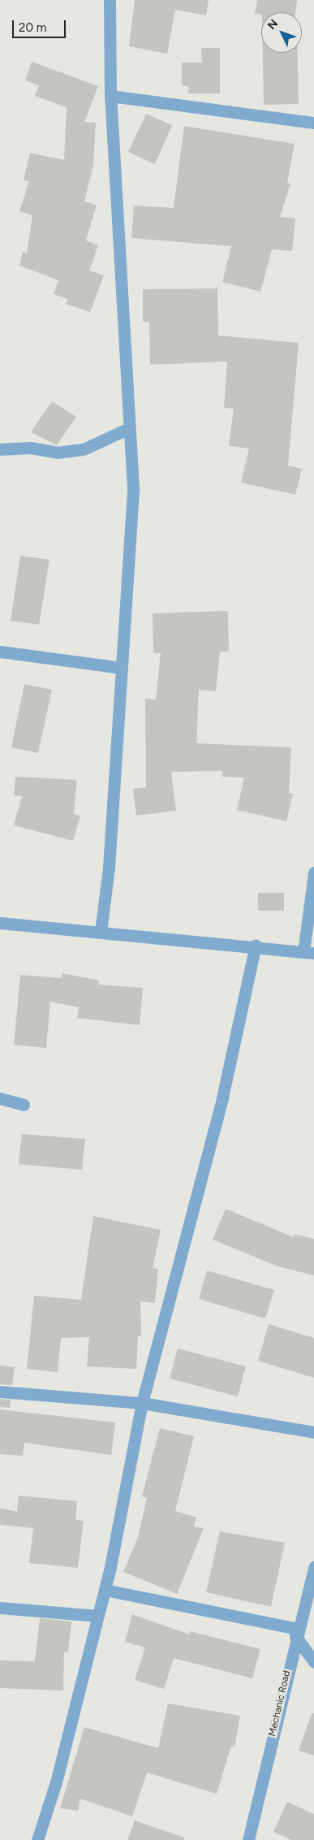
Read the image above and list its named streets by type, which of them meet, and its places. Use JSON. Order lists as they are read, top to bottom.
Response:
{
  "streets": {
    "street": ["Mechanic Road"]
  },
  "scale_bar": "20 m",
  "north": "top left"
}
